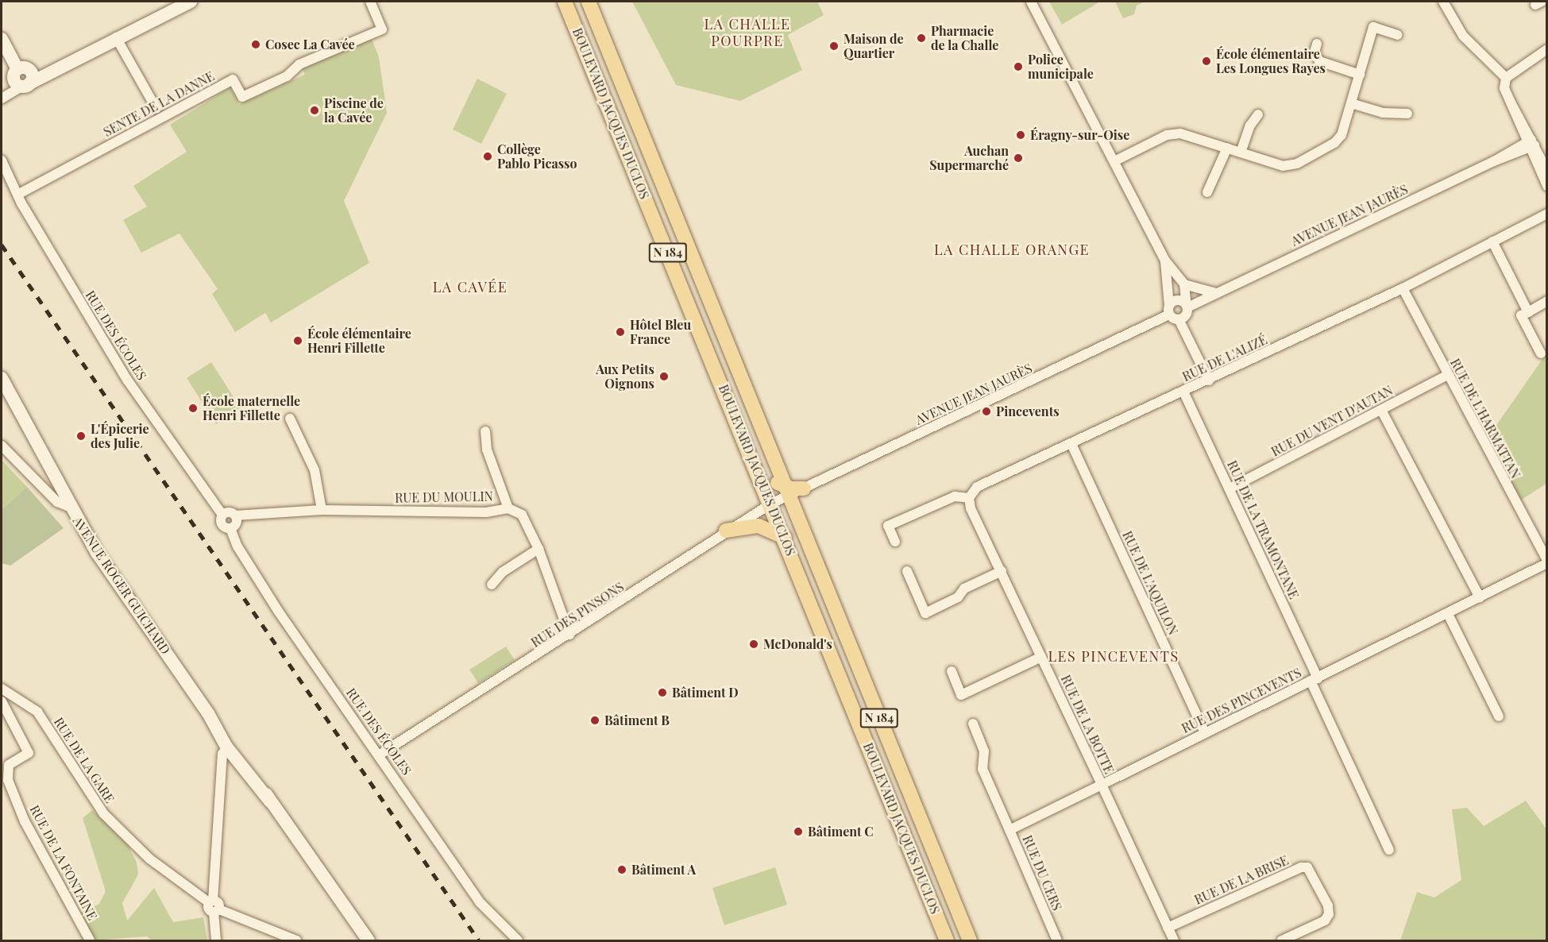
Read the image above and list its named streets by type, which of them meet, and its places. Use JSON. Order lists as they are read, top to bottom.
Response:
{
  "streets": {
    "main road": ["BOULEVARD JACQUES DUCLOS", "N 184", "AVENUE ROGER GUICHARD"],
    "street": [
      "SENTE DE LA DANNE",
      "AVENUE JEAN JAURÈS",
      "RUE DES ÉCOLES",
      "RUE DE L'ALIZÉ",
      "RUE DE L'HARMATTAN",
      "RUE DU VENT D'AUTAN",
      "RUE DU MOULIN",
      "RUE DE LA TRAMONTANE",
      "RUE DE L'AQUILON",
      "RUE DES PINSONS",
      "RUE DES PINCEVENTS",
      "RUE DE LA BOTTE",
      "RUE DE LA GARE",
      "RUE DE LA FONTAINE",
      "RUE DU CERS",
      "RUE DE LA BRISE"
    ]
  },
  "crossings": [
    ["SENTE DE LA DANNE", "RUE DES ÉCOLES"],
    ["BOULEVARD JACQUES DUCLOS", "N 184"],
    ["BOULEVARD JACQUES DUCLOS", "RUE DES PINSONS"],
    ["N 184", "RUE DES PINSONS"],
    ["RUE DES ÉCOLES", "RUE DU MOULIN"],
    ["RUE DES ÉCOLES", "RUE DES PINSONS"],
    ["RUE DE L'ALIZÉ", "RUE DE L'HARMATTAN"],
    ["RUE DE L'ALIZÉ", "RUE DE LA TRAMONTANE"],
    ["RUE DE L'ALIZÉ", "RUE DE L'AQUILON"],
    ["RUE DE L'ALIZÉ", "RUE DE LA BOTTE"],
    ["RUE DE L'HARMATTAN", "RUE DU VENT D'AUTAN"],
    ["RUE DE L'HARMATTAN", "RUE DES PINCEVENTS"],
    ["RUE DU VENT D'AUTAN", "RUE DE LA TRAMONTANE"],
    ["RUE DU MOULIN", "RUE DES PINSONS"],
    ["RUE DE LA TRAMONTANE", "RUE DES PINCEVENTS"],
    ["RUE DE L'AQUILON", "RUE DES PINCEVENTS"],
    ["RUE DES PINCEVENTS", "RUE DE LA BOTTE"],
    ["RUE DES PINCEVENTS", "RUE DU CERS"],
    ["RUE DE LA BOTTE", "RUE DU CERS"]
  ],
  "districts": [
    "LA CHALLE POURPRE",
    "LA CHALLE ORANGE",
    "LA CAVÉE",
    "LES PINCEVENTS"
  ],
  "places": [
    "Pharmacie de la Challe",
    "Cosec La Cavée",
    "Maison de Quartier",
    "École élémentaire Les Longues Rayes",
    "Police municipale",
    "Piscine de la Cavée",
    "Éragny-sur-Oise",
    "Collège Pablo Picasso",
    "Auchan Supermarché",
    "Hôtel Bleu France",
    "École élémentaire Henri Fillette",
    "Aux Petits Oignons",
    "École maternelle Henri Fillette",
    "Pincevents",
    "L'Épicerie des Julie",
    "McDonald's",
    "Bâtiment D",
    "Bâtiment B",
    "Bâtiment C",
    "Bâtiment A"
  ]
}
